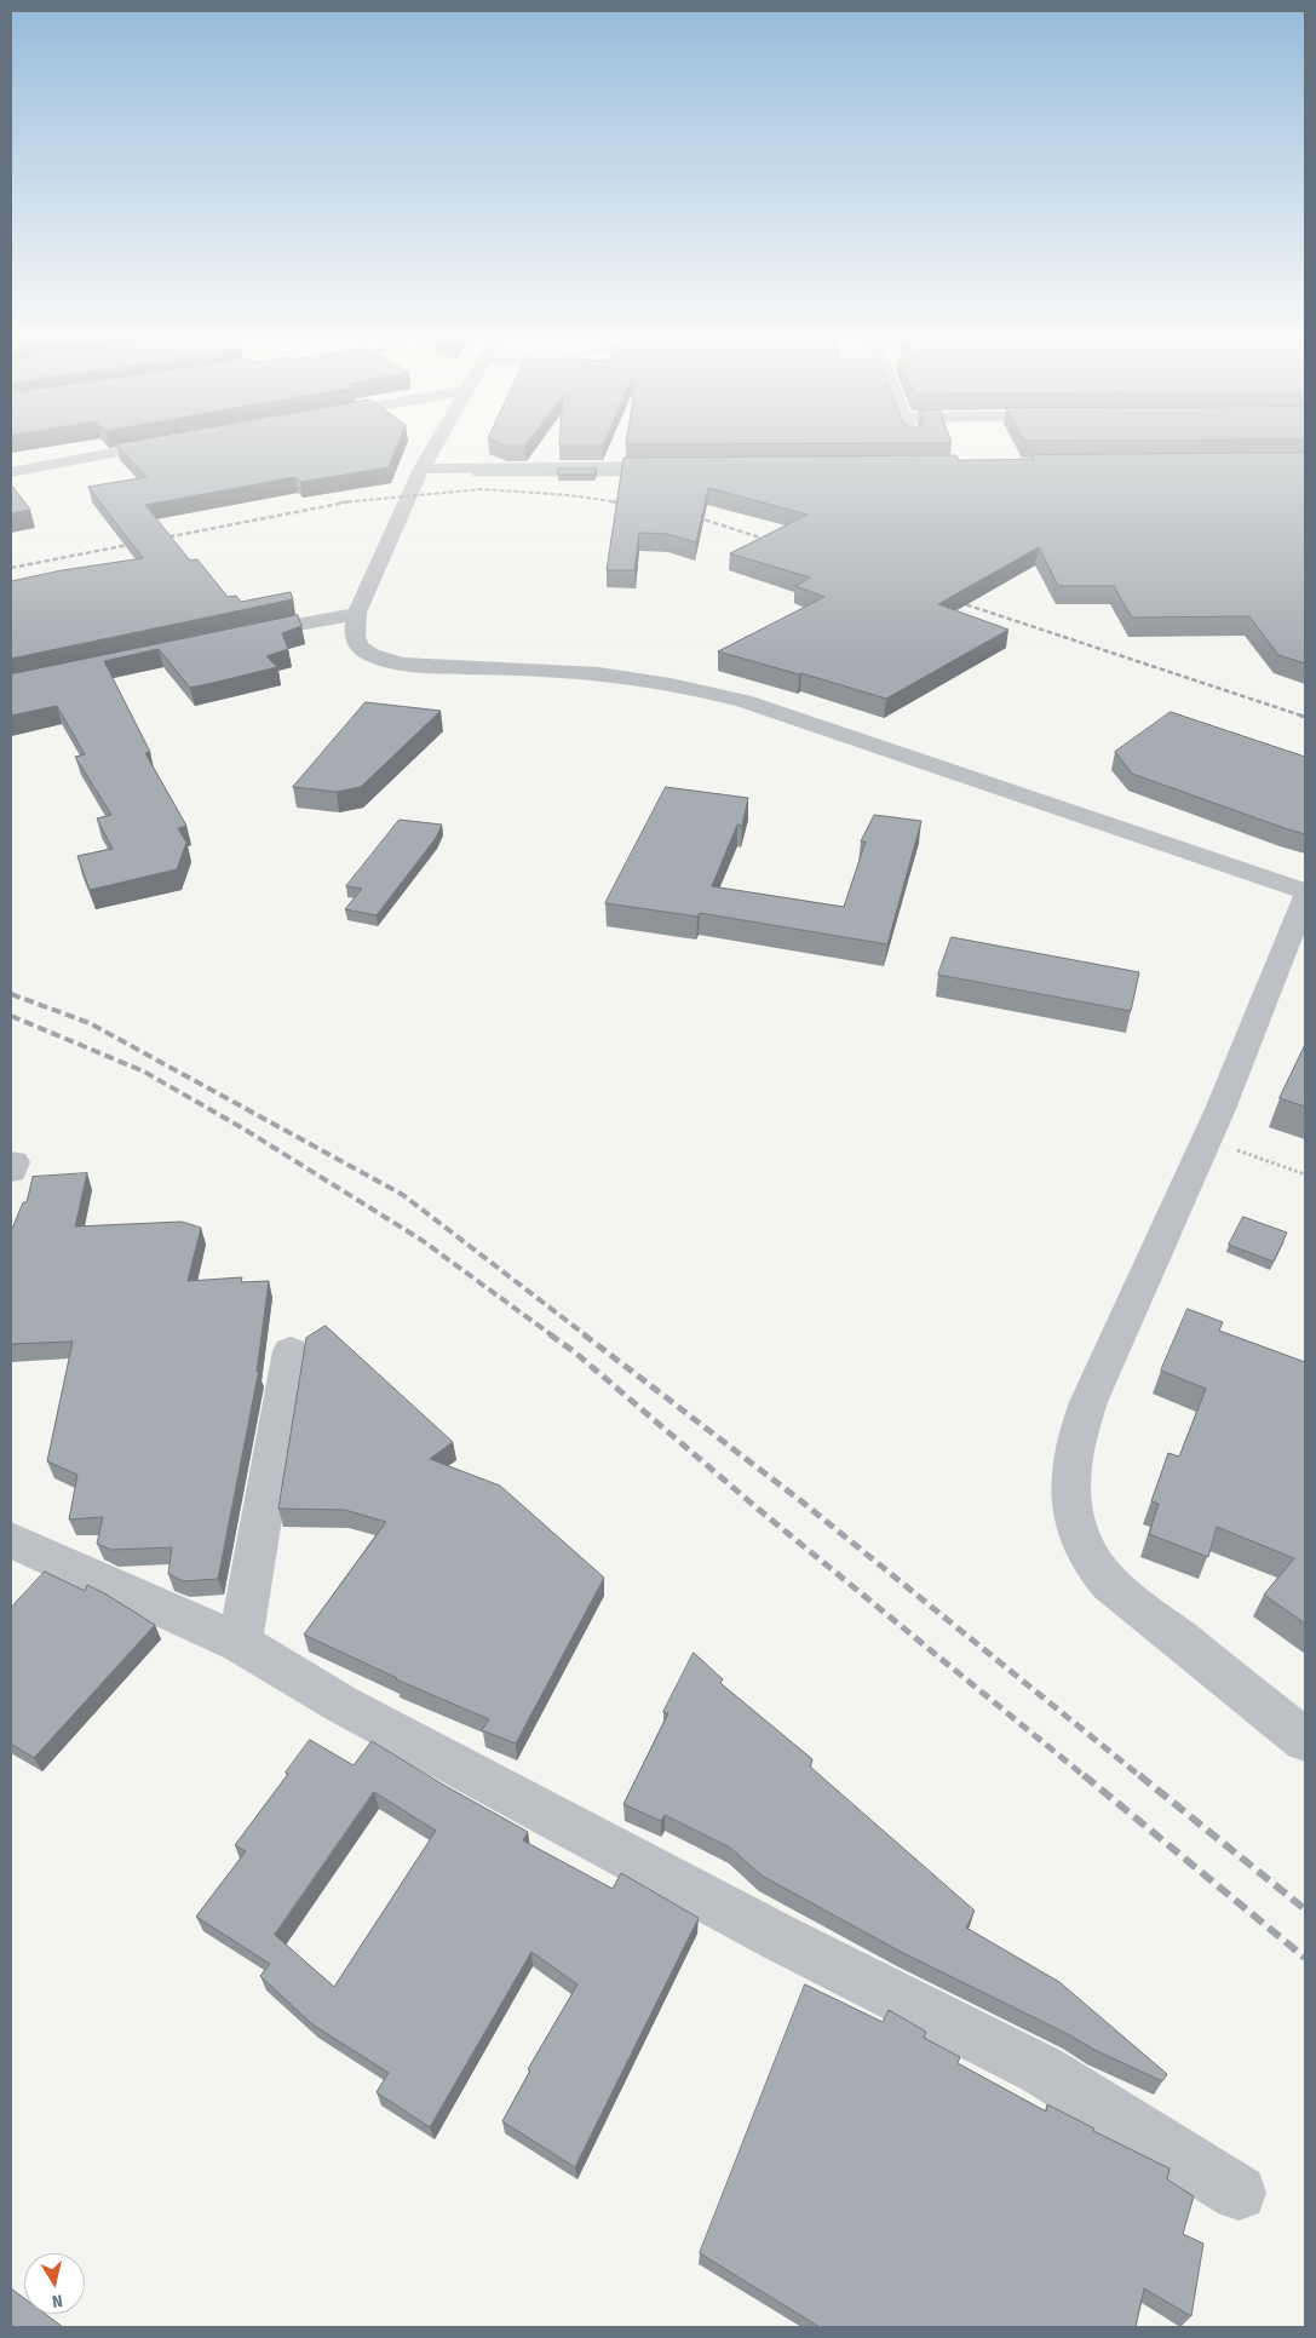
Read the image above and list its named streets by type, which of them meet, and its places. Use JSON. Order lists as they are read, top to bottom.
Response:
{
  "north": "bottom"
}
